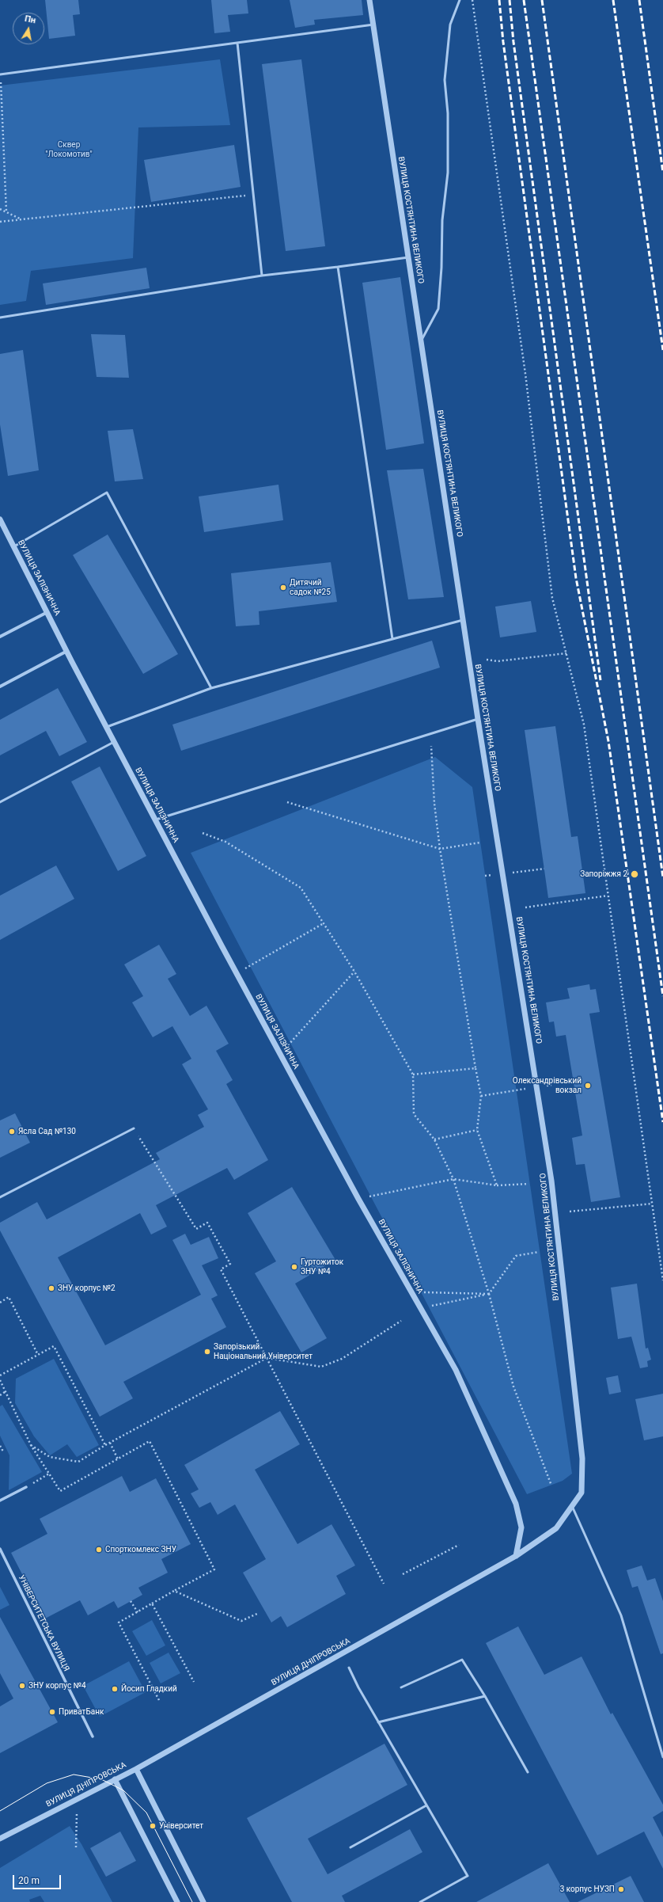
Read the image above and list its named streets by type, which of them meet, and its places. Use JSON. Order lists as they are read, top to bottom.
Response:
{
  "streets": {
    "street": [
      "ВУЛИЦЯ КОСТЯНТИНА ВЕЛИКОГО",
      "ВУЛИЦЯ ЗАЛІЗНИЧНА",
      "УНІВЕРСИТЕТСЬКА ВУЛИЦЯ",
      "ВУЛИЦЯ ДНІПРОВСЬКА"
    ]
  },
  "crossings": [
    ["ВУЛИЦЯ КОСТЯНТИНА ВЕЛИКОГО", "ВУЛИЦЯ ДНІПРОВСЬКА"],
    ["ВУЛИЦЯ ЗАЛІЗНИЧНА", "ВУЛИЦЯ ДНІПРОВСЬКА"]
  ],
  "parks": ["Сквер \"Локомотив\""],
  "places": [
    "Дитячий садок №25",
    "Запоріжжя 2",
    "Олександрівський вокзал",
    "Ясла Сад №130",
    "Гуртожиток ЗНУ №4",
    "ЗНУ корпус №2",
    "Запорізький Національний Університет",
    "Спорткомлекс ЗНУ",
    "ЗНУ корпус №4",
    "Йосип Гладкий",
    "ПриватБанк",
    "Університет",
    "3 корпус НУЗП"
  ],
  "scale_bar": "20 m",
  "north": "top"
}
